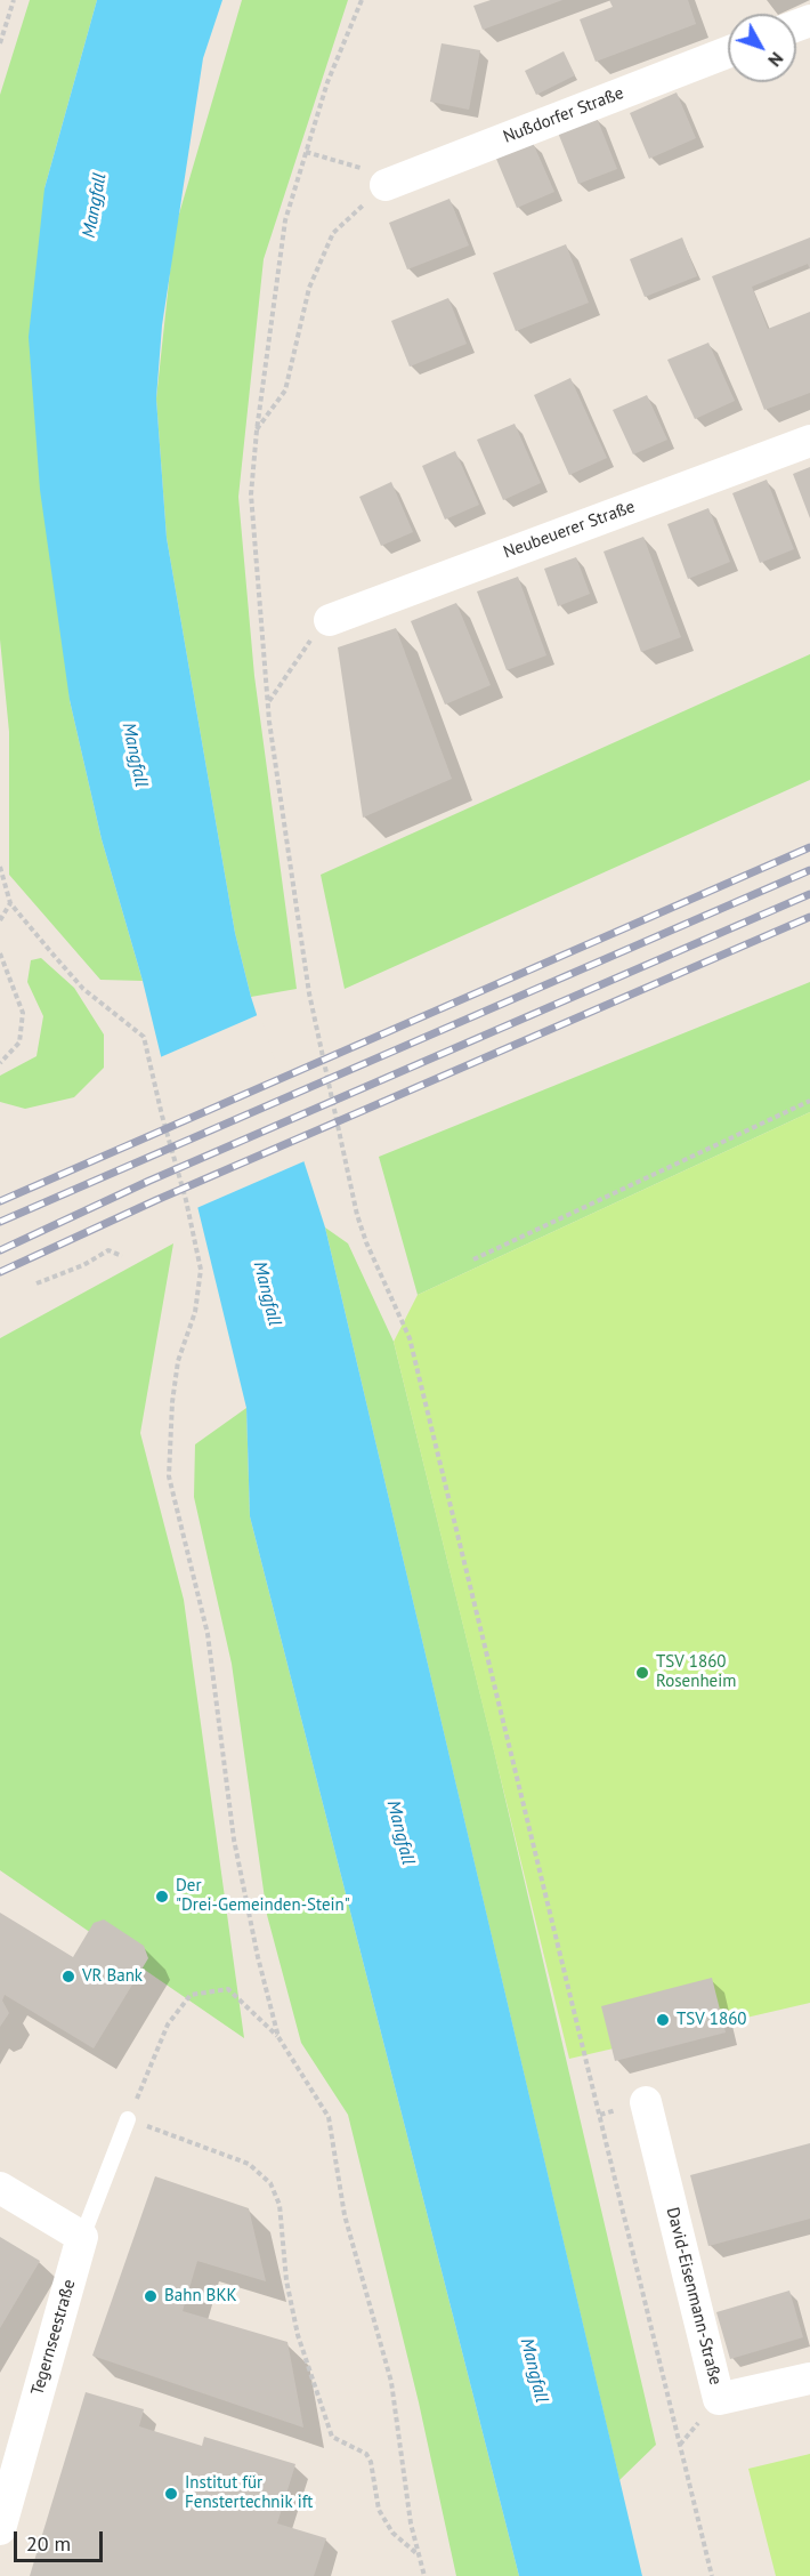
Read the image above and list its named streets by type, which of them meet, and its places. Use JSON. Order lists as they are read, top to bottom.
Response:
{
  "streets": {
    "street": [
      "Nußdorfer Straße",
      "Neubeuerer Straße",
      "David-Eisenmann-Straße",
      "Tegernseestraße"
    ]
  },
  "water": ["Mangfall"],
  "places": [
    "TSV 1860 Rosenheim",
    "Der \"Drei-Gemeinden-Stein\"",
    "VR Bank",
    "TSV 1860",
    "Bahn BKK",
    "Institut für Fenstertechnik ift"
  ],
  "scale_bar": "20 m",
  "north": "bottom right"
}
